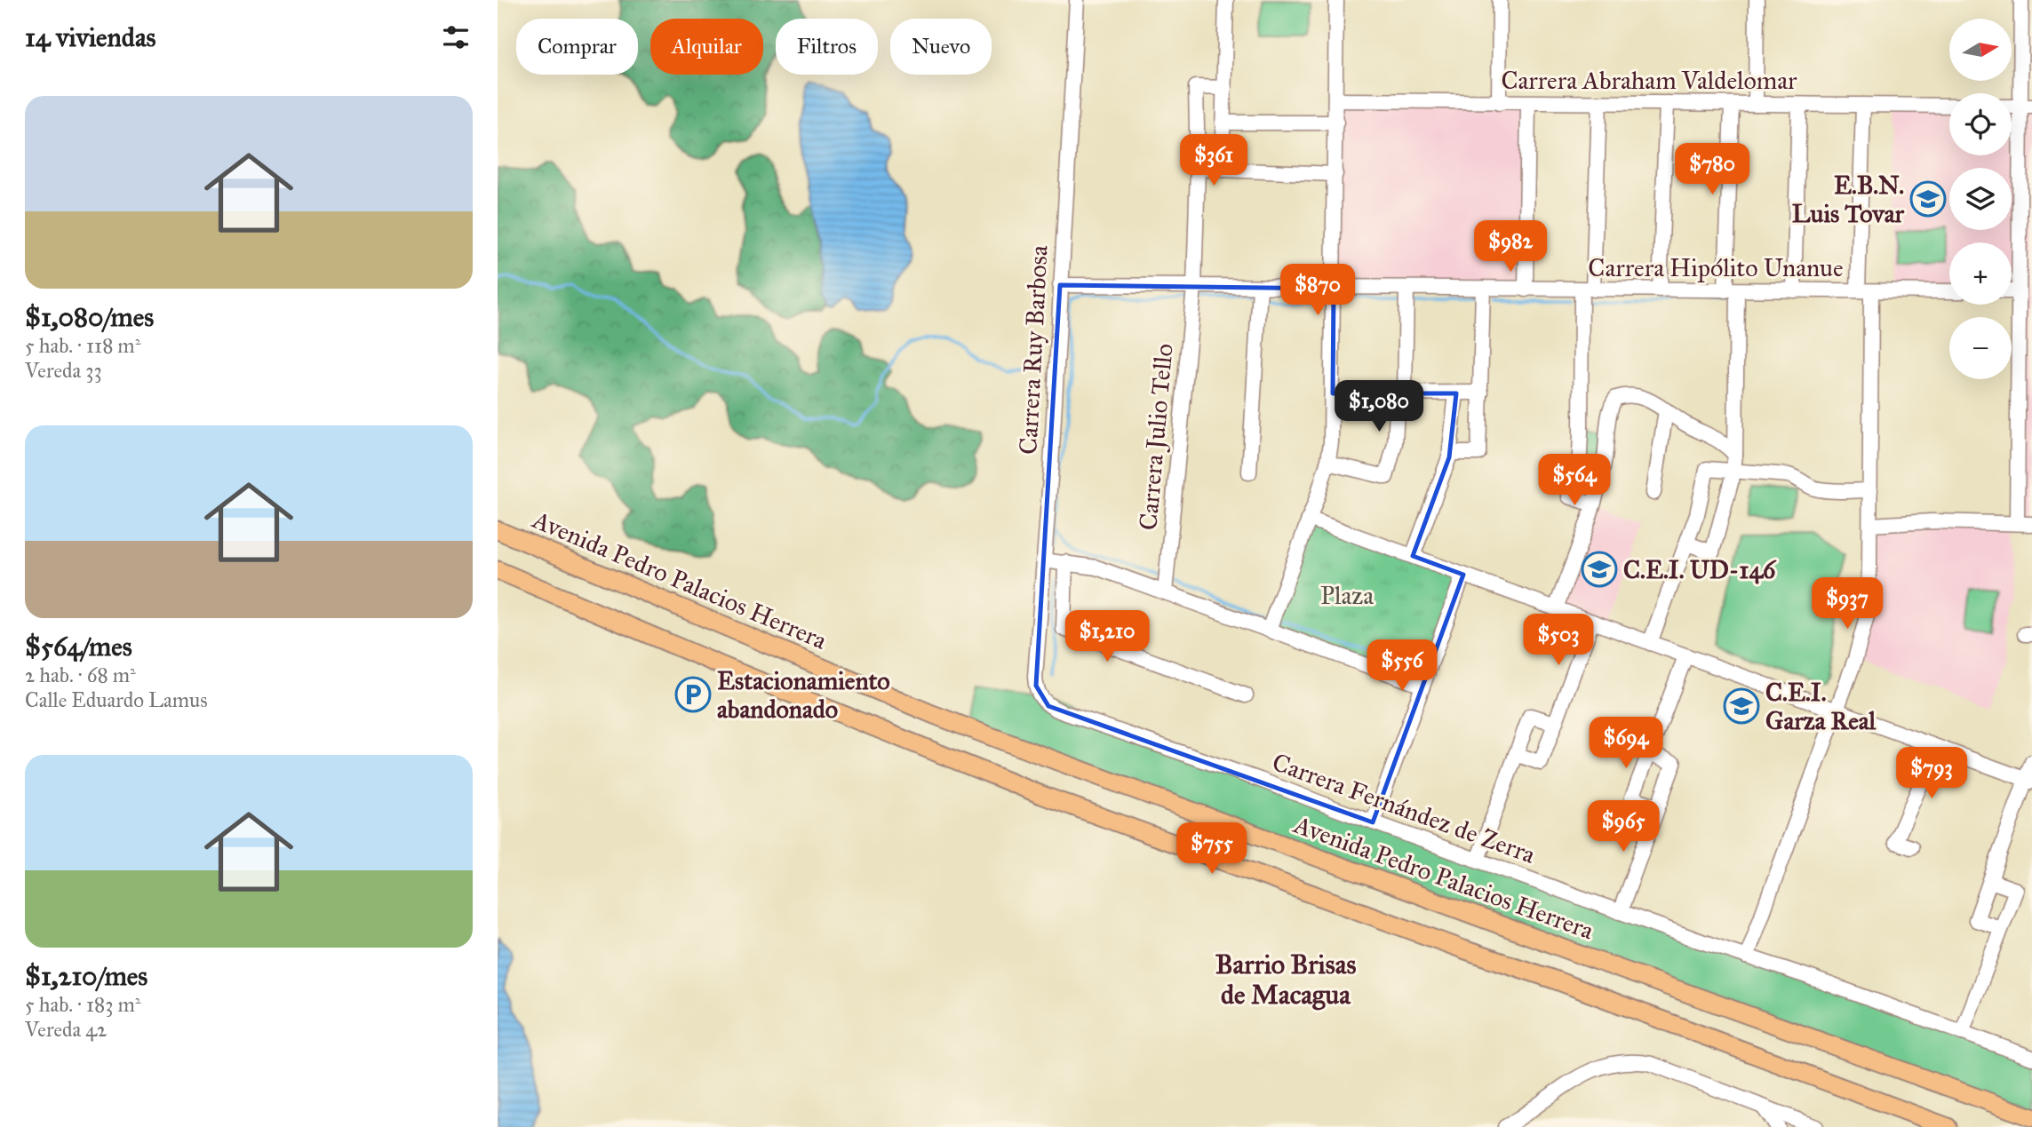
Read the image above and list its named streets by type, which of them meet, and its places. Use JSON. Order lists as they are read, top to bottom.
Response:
{
  "streets": {
    "main road": ["Avenida Pedro Palacios Herrera"],
    "street": [
      "Carrera Abraham Valdelomar",
      "Carrera Hipólito Unanue",
      "Carrera Ruy Barbosa",
      "Carrera Julio Tello",
      "Carrera Fernández de Zerra"
    ]
  },
  "crossings": [
    ["Carrera Hipólito Unanue", "Carrera Ruy Barbosa"],
    ["Carrera Hipólito Unanue", "Carrera Julio Tello"],
    ["Carrera Ruy Barbosa", "Carrera Fernández de Zerra"]
  ],
  "districts": ["Barrio Brisas de Macagua"],
  "parks": ["Plaza"],
  "places": {
    "school or university": ["E.B.N. Luis Tovar", "C.E.I. UD-146", "C.E.I. Garza Real"],
    "parking": ["Estacionamiento abandonado"]
  },
  "north": "right",
  "page": {
    "heading": "14 viviendas",
    "map_buttons": ["+", "−"],
    "chip": [
      "Comprar",
      "Alquilar",
      "Filtros",
      "Nuevo"
    ],
    "list": [
      {
        "name": "$1,080/mes",
        "note": "5 hab. · 118 m² · Vereda 33"
      },
      {
        "name": "$564/mes",
        "note": "2 hab. · 68 m² · Calle Eduardo Lamus"
      },
      {
        "name": "$1,210/mes",
        "note": "5 hab. · 183 m² · Vereda 42"
      }
    ],
    "price": [
      "$361",
      "$780",
      "$982",
      "$870",
      "$1,080",
      "$564",
      "$937",
      "$1,210",
      "$503",
      "$556",
      "$694",
      "$793",
      "$965",
      "$755"
    ]
  }
}
